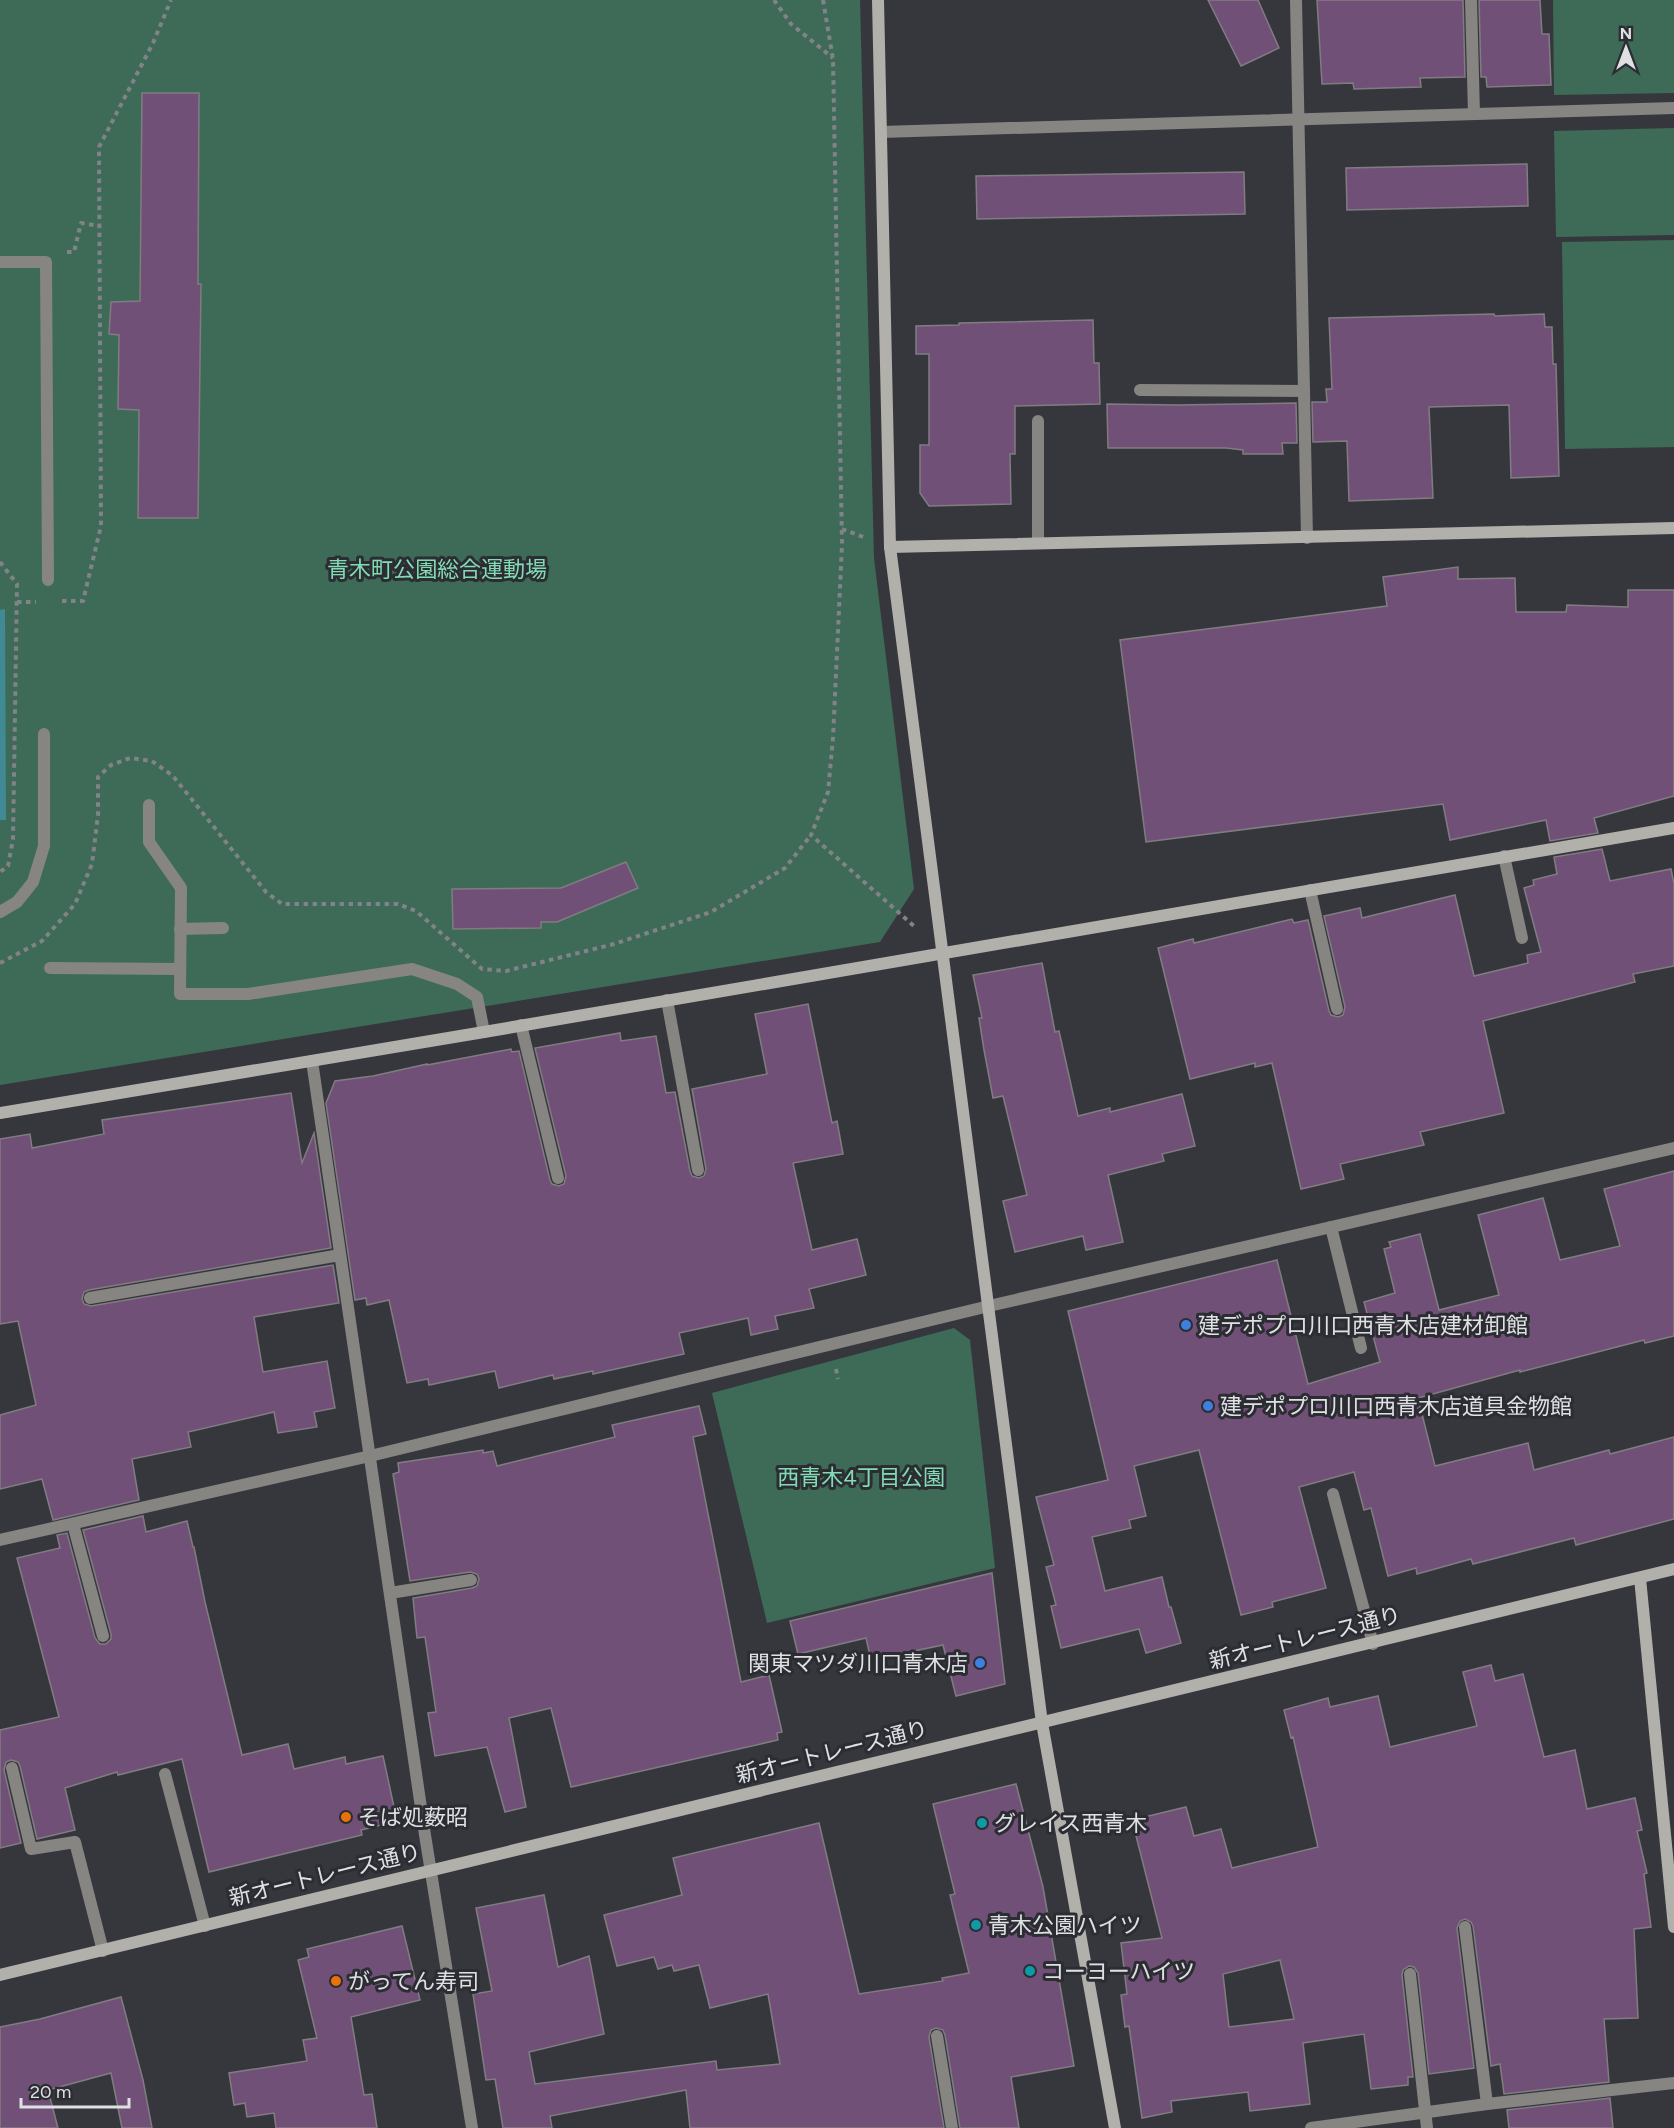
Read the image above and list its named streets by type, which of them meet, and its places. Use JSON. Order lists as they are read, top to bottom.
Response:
{
  "streets": {
    "street": ["新オートレース通り"]
  },
  "parks": ["青木町公園総合運動場", "西青木4丁目公園"],
  "places": [
    "建デポプロ川口西青木店建材卸館",
    "建デポプロ川口西青木店道具金物館",
    "関東マツダ川口青木店",
    "そば処薮昭",
    "グレイス西青木",
    "青木公園ハイツ",
    "コーヨーハイツ",
    "がってん寿司"
  ],
  "scale_bar": "20 m",
  "north": "top"
}
